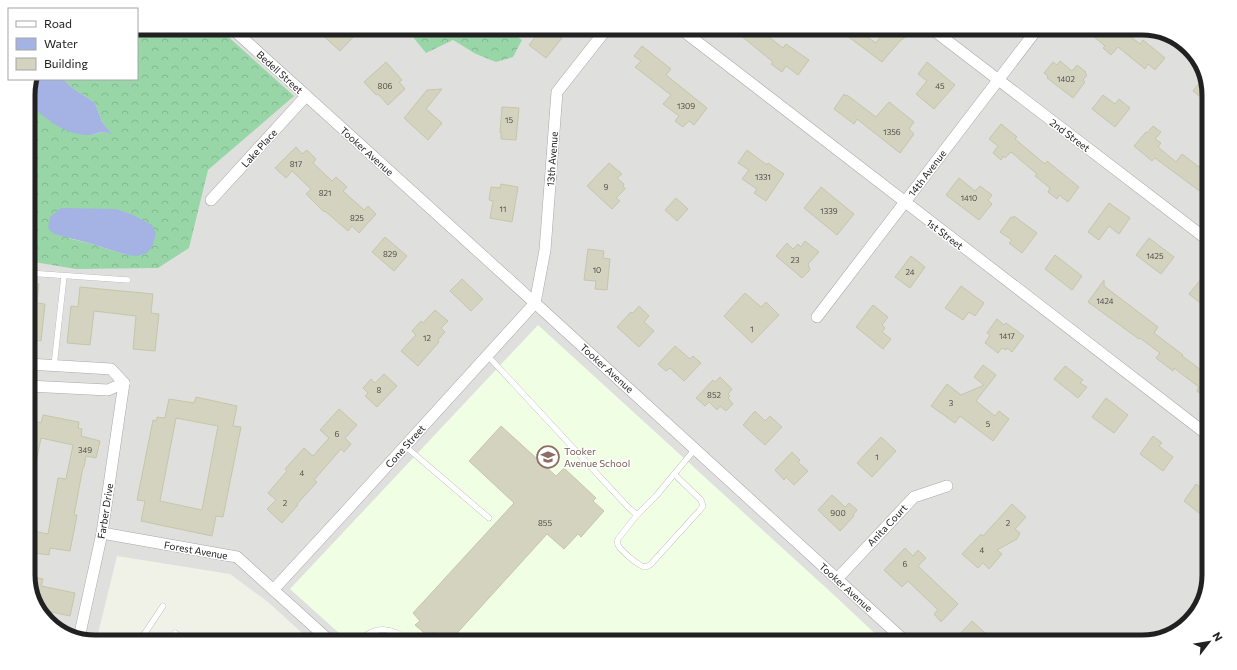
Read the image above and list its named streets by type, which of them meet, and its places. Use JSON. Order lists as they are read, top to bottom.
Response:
{
  "streets": {
    "street": [
      "Bedell Street",
      "2nd Street",
      "Lake Place",
      "Tooker Avenue",
      "13th Avenue",
      "14th Avenue",
      "1st Street",
      "Cone Street",
      "Farber Drive",
      "Anita Court",
      "Forest Avenue"
    ]
  },
  "crossings": [
    ["Bedell Street", "Lake Place"],
    ["Bedell Street", "Tooker Avenue"],
    ["2nd Street", "14th Avenue"],
    ["Lake Place", "Tooker Avenue"],
    ["Tooker Avenue", "13th Avenue"],
    ["Tooker Avenue", "Cone Street"],
    ["Tooker Avenue", "Anita Court"],
    ["13th Avenue", "Cone Street"],
    ["14th Avenue", "1st Street"],
    ["Cone Street", "Forest Avenue"],
    ["Farber Drive", "Forest Avenue"]
  ],
  "places": {
    "school or university": ["Tooker Avenue School"]
  },
  "house_numbers": [
    "1402",
    "806",
    "45",
    "1309",
    "15",
    "1356",
    "817",
    "1331",
    "9",
    "821",
    "1410",
    "11",
    "1339",
    "825",
    "829",
    "1425",
    "23",
    "10",
    "24",
    "1424",
    "1",
    "1417",
    "12",
    "8",
    "852",
    "3",
    "5",
    "6",
    "349",
    "1",
    "4",
    "2",
    "900",
    "855",
    "2",
    "4",
    "6"
  ],
  "legend": ["Road", "Water", "Building"],
  "north": "top right"
}
